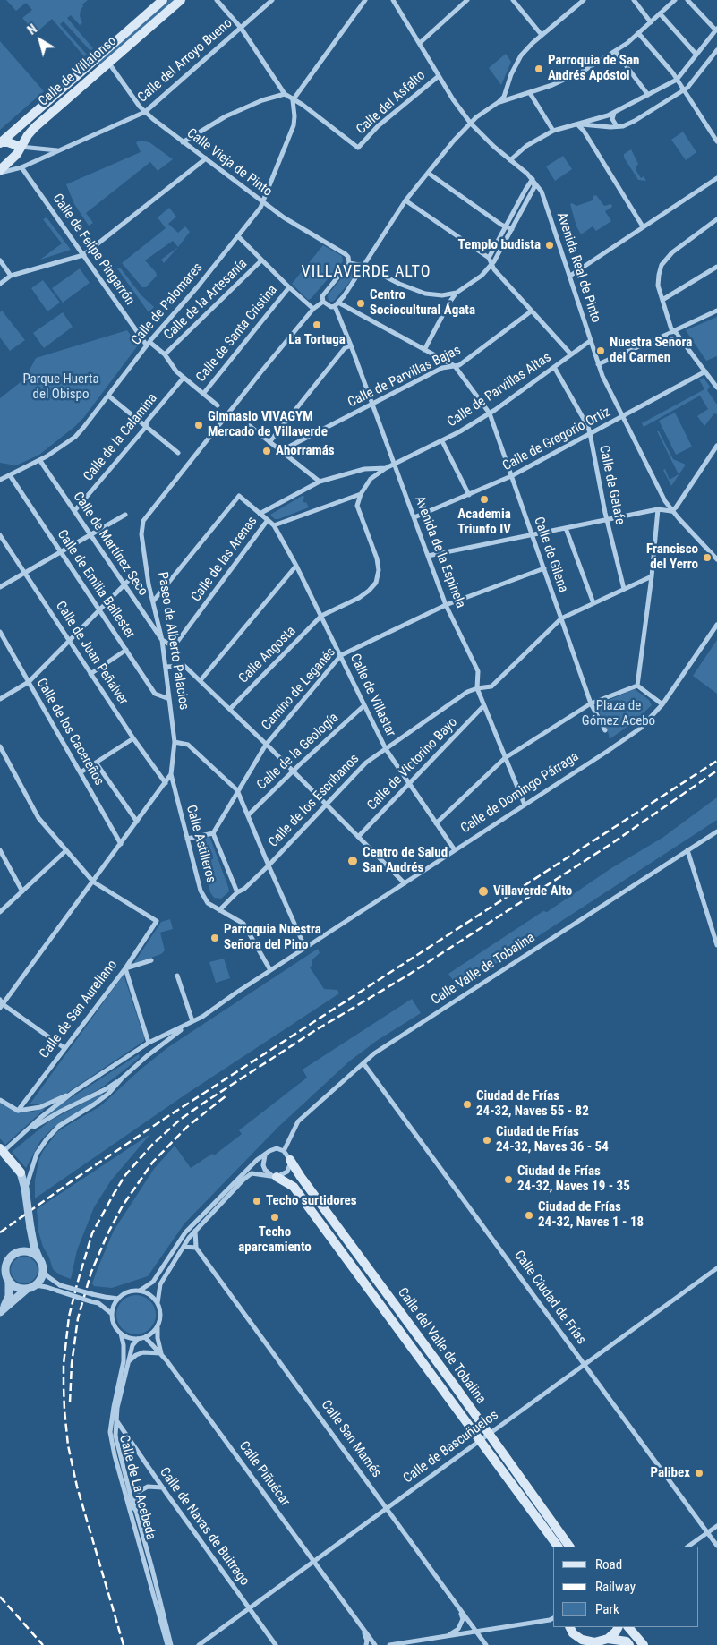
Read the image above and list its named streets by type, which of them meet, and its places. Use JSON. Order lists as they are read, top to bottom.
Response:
{
  "streets": {
    "main road": ["Calle de Villalonso", "Calle del Valle de Tobalina"],
    "street": [
      "Calle del Arroyo Bueno",
      "Calle del Asfalto",
      "Calle Vieja de Pinto",
      "Calle de Felipe Pingarrón",
      "Avenida Real de Pinto",
      "Calle de la Artesanía",
      "Calle de Palomares",
      "Calle de Santa Cristina",
      "Calle de Parvillas Bajas",
      "Calle de Parvillas Altas",
      "Calle de la Calamina",
      "Calle de Gregorio Ortiz",
      "Calle de Getafe",
      "Calle de Martínez Seco",
      "Avenida de la Espinela",
      "Calle de Gilena",
      "Calle de las Arenas",
      "Calle de Emilia Ballester",
      "Paseo de Alberto Palacios",
      "Calle de Juan Peñalver",
      "Calle Angosta",
      "Camino de Leganés",
      "Calle de Villastar",
      "Calle de los Cacereños",
      "Calle de la Geología",
      "Calle de Victorino Bayo",
      "Calle de Domingo Párraga",
      "Calle de los Escribanos",
      "Calle Astilleros",
      "Calle Valle de Tobalina",
      "Calle de San Aureliano",
      "Calle Ciudad de Frías",
      "Calle San Mamés",
      "Calle de Bascuñuelos",
      "Calle Piñuécar",
      "Calle de La Acebeda",
      "Calle de Navas de Buitrago"
    ]
  },
  "crossings": [
    ["Calle del Arroyo Bueno", "Calle de Villalonso"],
    ["Calle del Arroyo Bueno", "Calle Vieja de Pinto"],
    ["Calle del Arroyo Bueno", "Calle de Felipe Pingarrón"],
    ["Calle de Villalonso", "Calle Vieja de Pinto"],
    ["Calle del Asfalto", "Avenida Real de Pinto"],
    ["Calle del Asfalto", "Calle de Palomares"],
    ["Calle Vieja de Pinto", "Calle de Palomares"],
    ["Calle de Felipe Pingarrón", "Calle de la Artesanía"],
    ["Calle de Felipe Pingarrón", "Calle de Palomares"],
    ["Calle de Felipe Pingarrón", "Calle de Santa Cristina"],
    ["Calle de Felipe Pingarrón", "Calle de la Calamina"],
    ["Avenida Real de Pinto", "Calle de Parvillas Altas"],
    ["Avenida Real de Pinto", "Calle de Gregorio Ortiz"],
    ["Calle de Palomares", "Calle de Martínez Seco"],
    ["Calle de Palomares", "Calle de Emilia Ballester"],
    ["Calle de Parvillas Bajas", "Avenida de la Espinela"],
    ["Calle de Parvillas Bajas", "Calle de Gilena"],
    ["Calle de Parvillas Altas", "Calle de Getafe"],
    ["Calle de Parvillas Altas", "Avenida de la Espinela"],
    ["Calle de Parvillas Altas", "Calle de Gilena"],
    ["Calle de la Calamina", "Calle de Martínez Seco"],
    ["Calle de Gregorio Ortiz", "Calle de Getafe"],
    ["Calle de Gregorio Ortiz", "Avenida de la Espinela"],
    ["Calle de Gregorio Ortiz", "Calle de Gilena"],
    ["Calle de Getafe", "Calle de los Escribanos"],
    ["Calle de Martínez Seco", "Calle de las Arenas"],
    ["Calle de Martínez Seco", "Paseo de Alberto Palacios"],
    ["Avenida de la Espinela", "Camino de Leganés"],
    ["Avenida de la Espinela", "Calle de Victorino Bayo"],
    ["Avenida de la Espinela", "Calle de Domingo Párraga"],
    ["Avenida de la Espinela", "Calle de los Escribanos"],
    ["Calle de Gilena", "Camino de Leganés"],
    ["Calle de Gilena", "Calle de los Escribanos"],
    ["Calle de las Arenas", "Paseo de Alberto Palacios"],
    ["Calle de las Arenas", "Calle de Villastar"],
    ["Calle de Emilia Ballester", "Paseo de Alberto Palacios"],
    ["Paseo de Alberto Palacios", "Calle de Juan Peñalver"],
    ["Paseo de Alberto Palacios", "Calle de Villastar"],
    ["Paseo de Alberto Palacios", "Calle de los Cacereños"],
    ["Paseo de Alberto Palacios", "Calle Astilleros"],
    ["Paseo de Alberto Palacios", "Calle de San Aureliano"],
    ["Calle Angosta", "Calle de Villastar"],
    ["Camino de Leganés", "Calle de Villastar"],
    ["Calle de Villastar", "Calle de la Geología"],
    ["Calle de Villastar", "Calle de Victorino Bayo"],
    ["Calle de Villastar", "Calle de Domingo Párraga"],
    ["Calle de Villastar", "Calle de los Escribanos"],
    ["Calle de Domingo Párraga", "Calle Astilleros"],
    ["Calle de los Escribanos", "Calle Astilleros"],
    ["Calle Valle de Tobalina", "Calle Ciudad de Frías"],
    ["Calle Valle de Tobalina", "Calle del Valle de Tobalina"],
    ["Calle Ciudad de Frías", "Calle de Bascuñuelos"],
    ["Calle del Valle de Tobalina", "Calle de Bascuñuelos"],
    ["Calle San Mamés", "Calle de Bascuñuelos"],
    ["Calle de Bascuñuelos", "Calle Piñuécar"],
    ["Calle de Bascuñuelos", "Calle de Navas de Buitrago"],
    ["Calle Piñuécar", "Calle de La Acebeda"],
    ["Calle de La Acebeda", "Calle de Navas de Buitrago"]
  ],
  "districts": ["VILLAVERDE ALTO"],
  "parks": ["Parque Huerta del Obispo", "Plaza de Gómez Acebo"],
  "places": [
    "Parroquia de San Andrés Apóstol",
    "Templo budista",
    "Centro Sociocultural Ágata",
    "La Tortuga",
    "Nuestra Señora del Carmen",
    "Gimnasio VIVAGYM Mercado de Villaverde",
    "Ahorramás",
    "Academia Triunfo IV",
    "Francisco del Yerro",
    "Centro de Salud San Andrés",
    "Villaverde Alto",
    "Parroquia Nuestra Señora del Pino",
    "Ciudad de Frías 24-32, Naves 55 - 82",
    "Ciudad de Frías 24-32, Naves 36 - 54",
    "Ciudad de Frías 24-32, Naves 19 - 35",
    "Techo surtidores",
    "Ciudad de Frías 24-32, Naves 1 - 18",
    "Techo aparcamiento",
    "Palibex"
  ],
  "legend": ["Road", "Railway", "Park"],
  "north": "top left"
}
